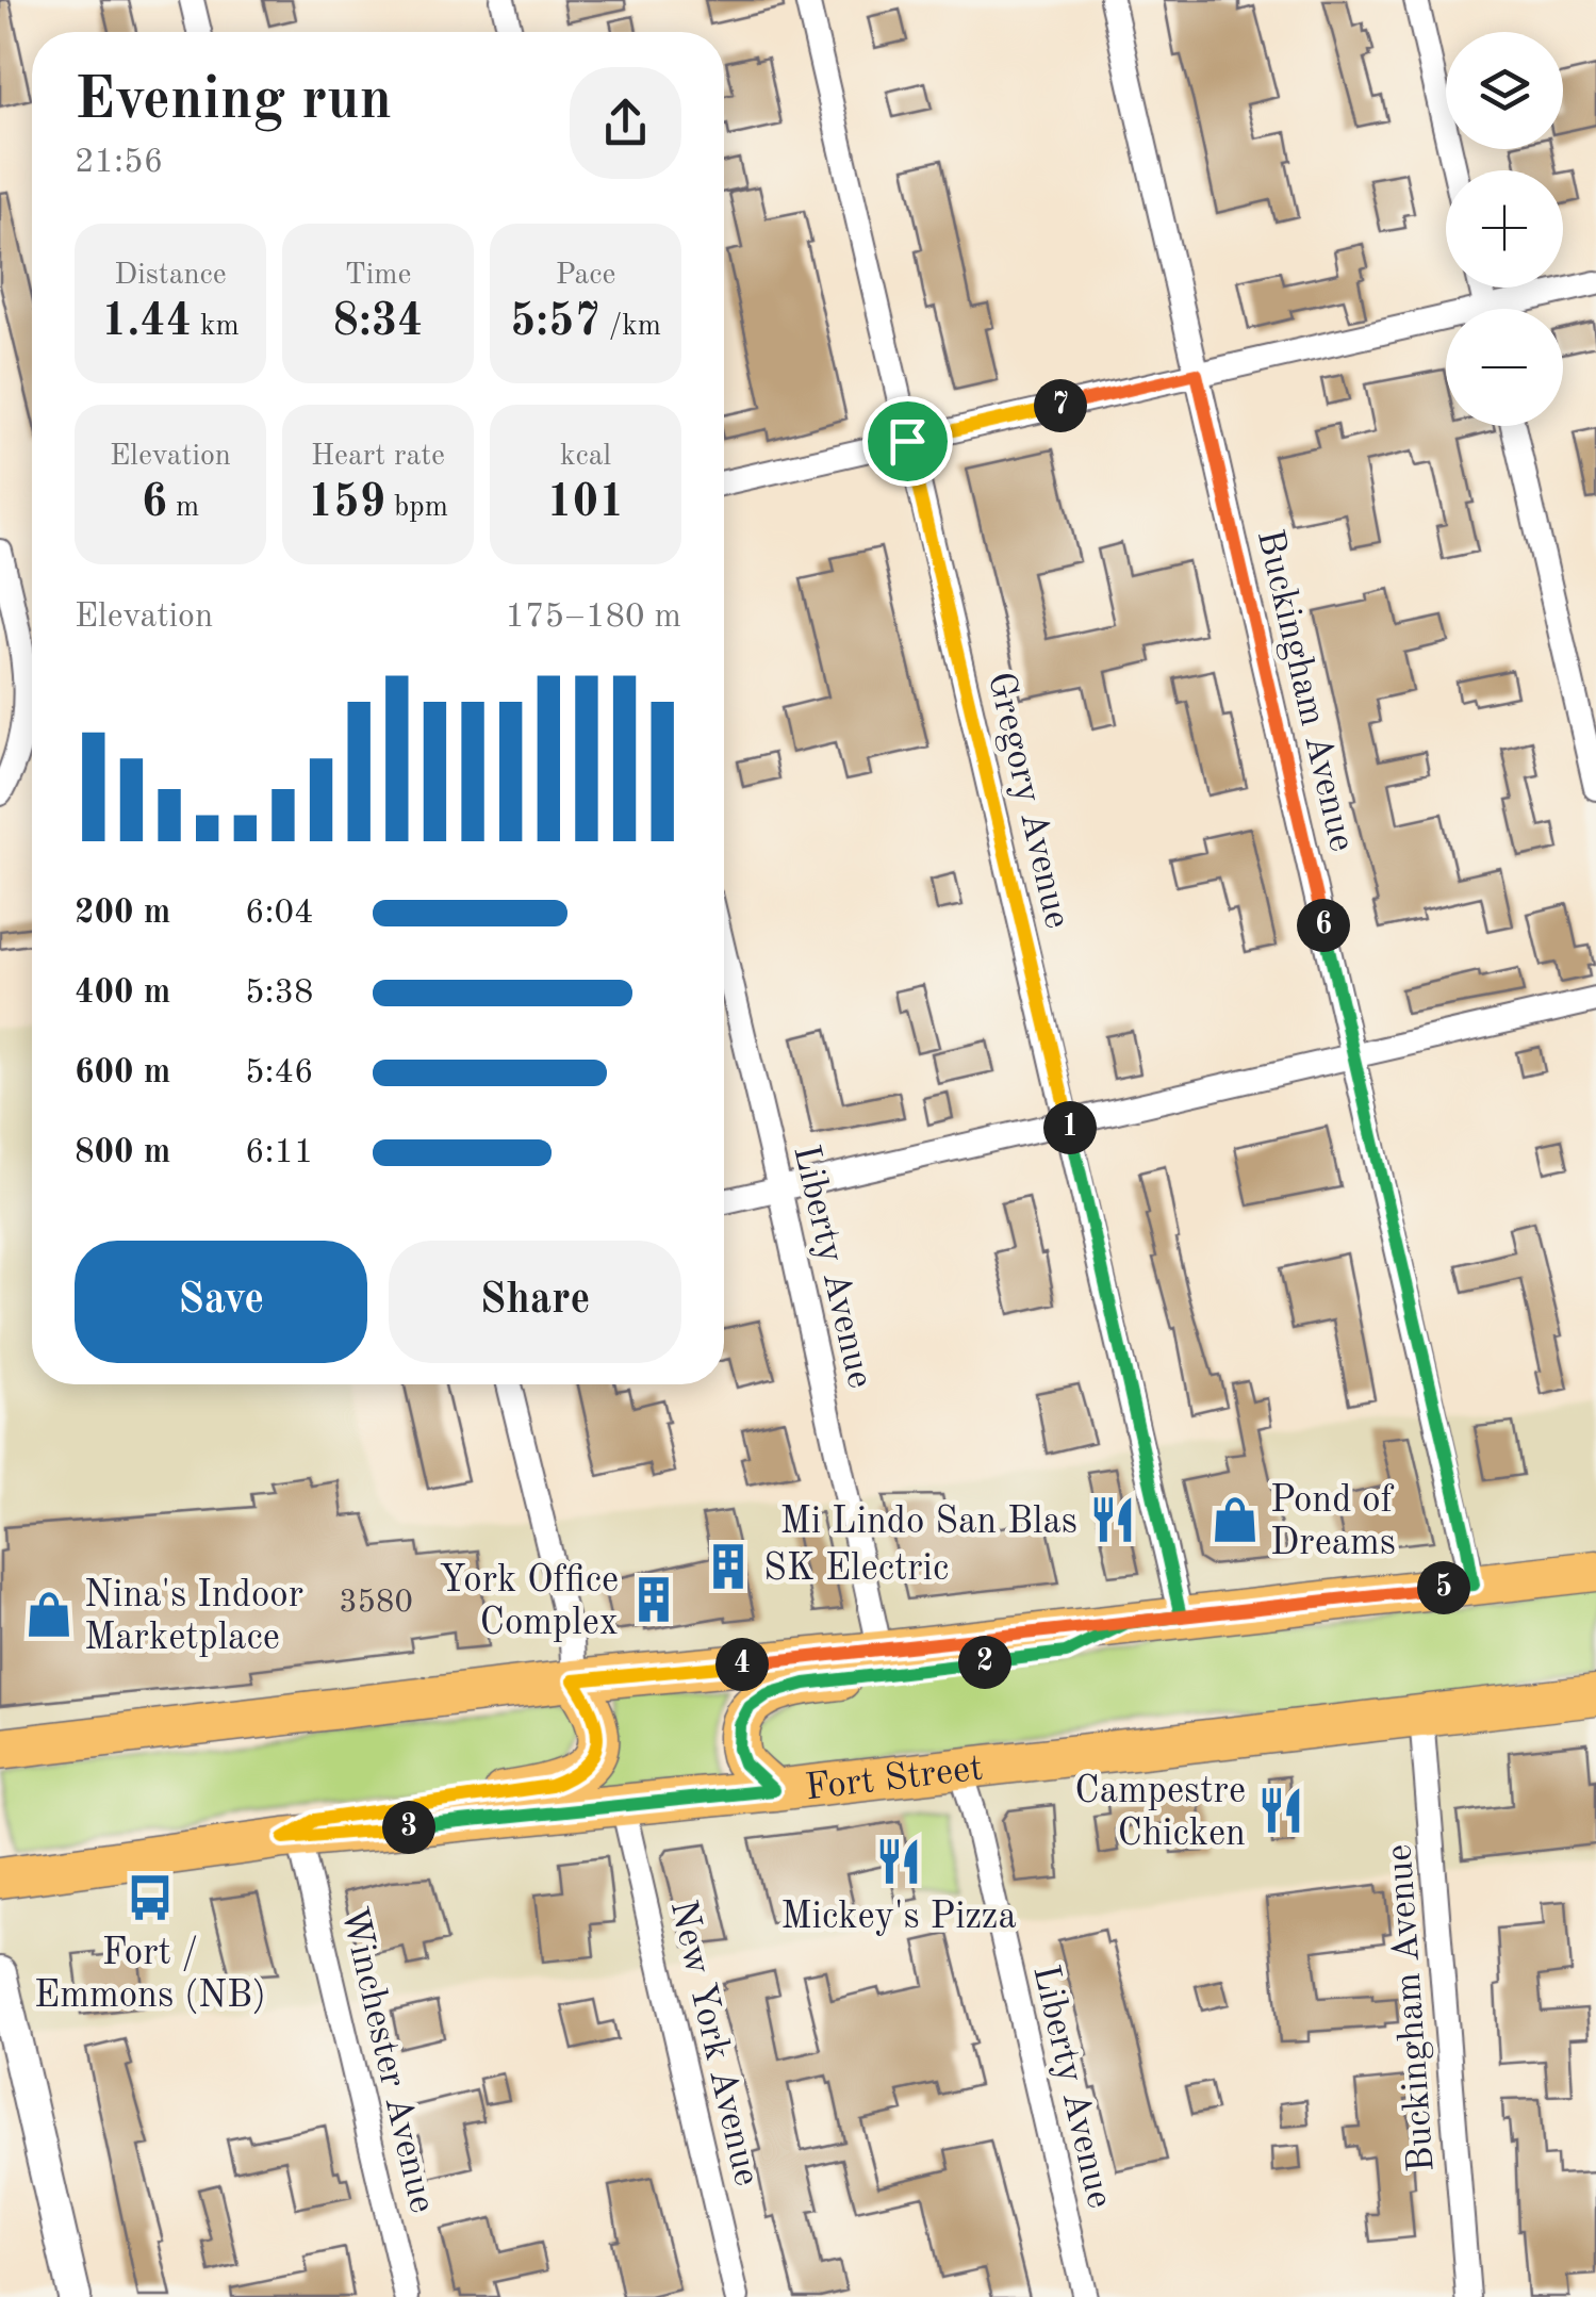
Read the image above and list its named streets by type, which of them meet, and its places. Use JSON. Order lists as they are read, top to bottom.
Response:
{
  "streets": {
    "main road": ["Fort Street"],
    "street": [
      "Buckingham Avenue",
      "Gregory Avenue",
      "Liberty Avenue",
      "New York Avenue",
      "Winchester Avenue"
    ]
  },
  "crossings": [
    ["Buckingham Avenue", "Fort Street"],
    ["Liberty Avenue", "Fort Street"],
    ["Fort Street", "New York Avenue"],
    ["Fort Street", "Winchester Avenue"]
  ],
  "places": {
    "restaurant": ["Mi Lindo San Blas", "Campestre Chicken", "Mickey's Pizza"],
    "shop": ["Pond of Dreams", "Nina's Indoor Marketplace"],
    "building": ["SK Electric", "York Office Complex"],
    "bus stop": ["Fort / Emmons (NB)"]
  },
  "house_numbers": ["3580"],
  "page": {
    "map_buttons": ["+", "−"],
    "heading": ["Evening run", "21:56"],
    "stats": [
      ["Distance", "1.44 km"],
      ["Time", "8:34"],
      ["Pace", "5:57 /km"],
      ["Elevation", "6 m"],
      ["Heart rate", "159 bpm"],
      ["kcal", "101"]
    ],
    "pins": [
      "7",
      "6",
      "1",
      "5",
      "2",
      "4",
      "3"
    ],
    "chart": ["Elevation", "175–180 m"],
    "list": [
      {
        "name": "200 m",
        "note": "6:04"
      },
      {
        "name": "400 m",
        "note": "5:38"
      },
      {
        "name": "600 m",
        "note": "5:46"
      },
      {
        "name": "800 m",
        "note": "6:11"
      }
    ],
    "buttons": ["Save", "Share"]
  }
}
